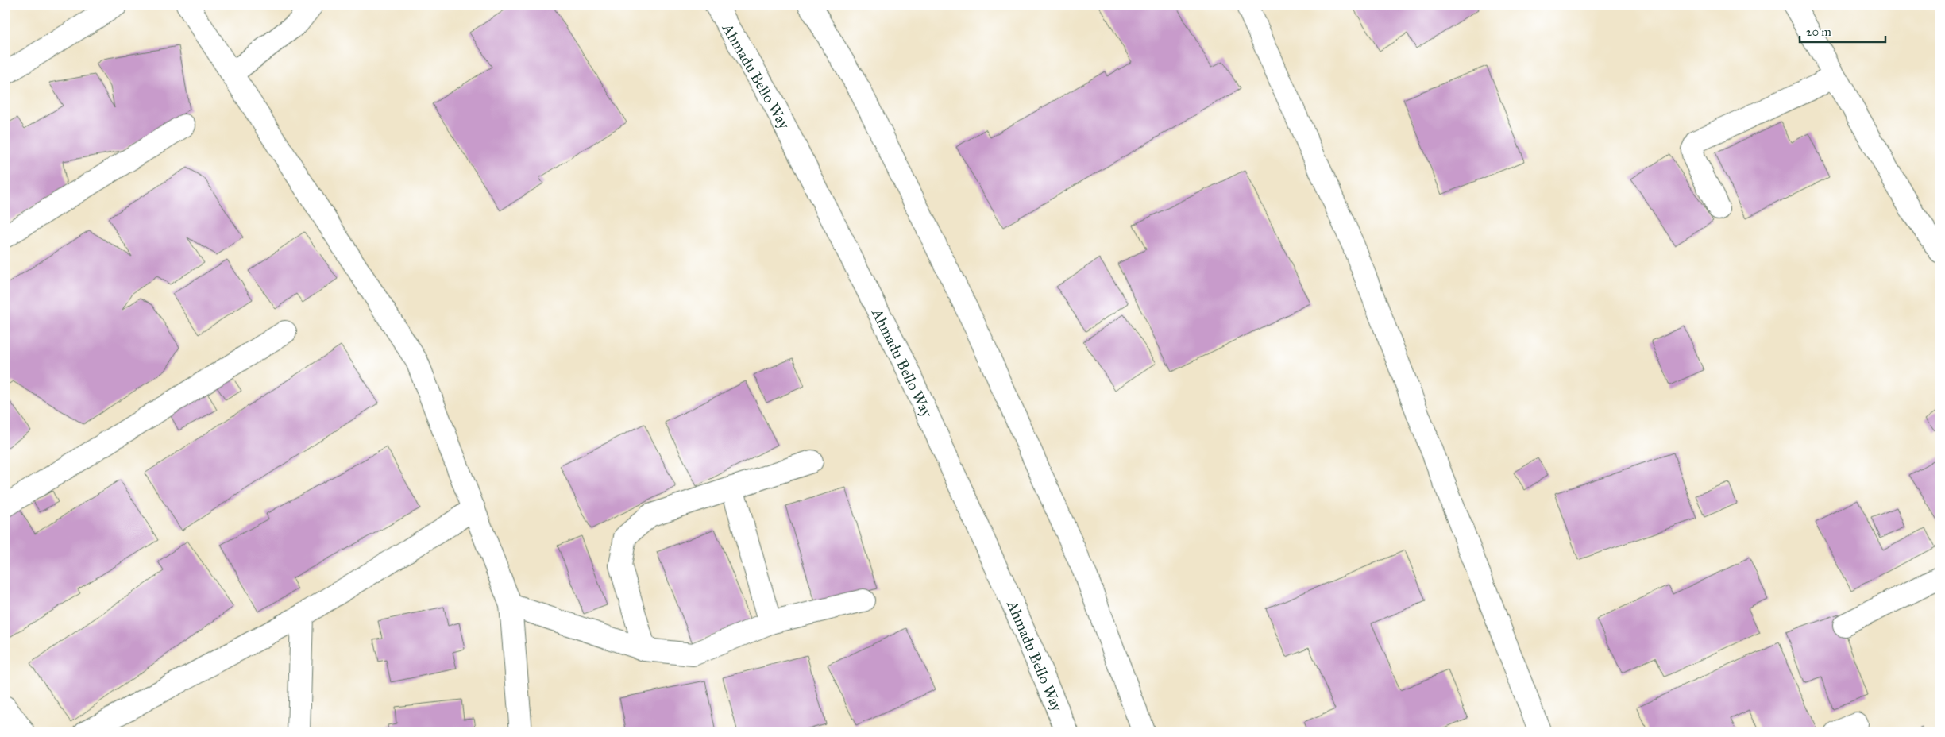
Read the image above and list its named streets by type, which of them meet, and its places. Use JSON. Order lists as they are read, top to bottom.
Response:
{
  "streets": {
    "street": ["Ahmadu Bello Way"]
  },
  "scale_bar": "20 m"
}
